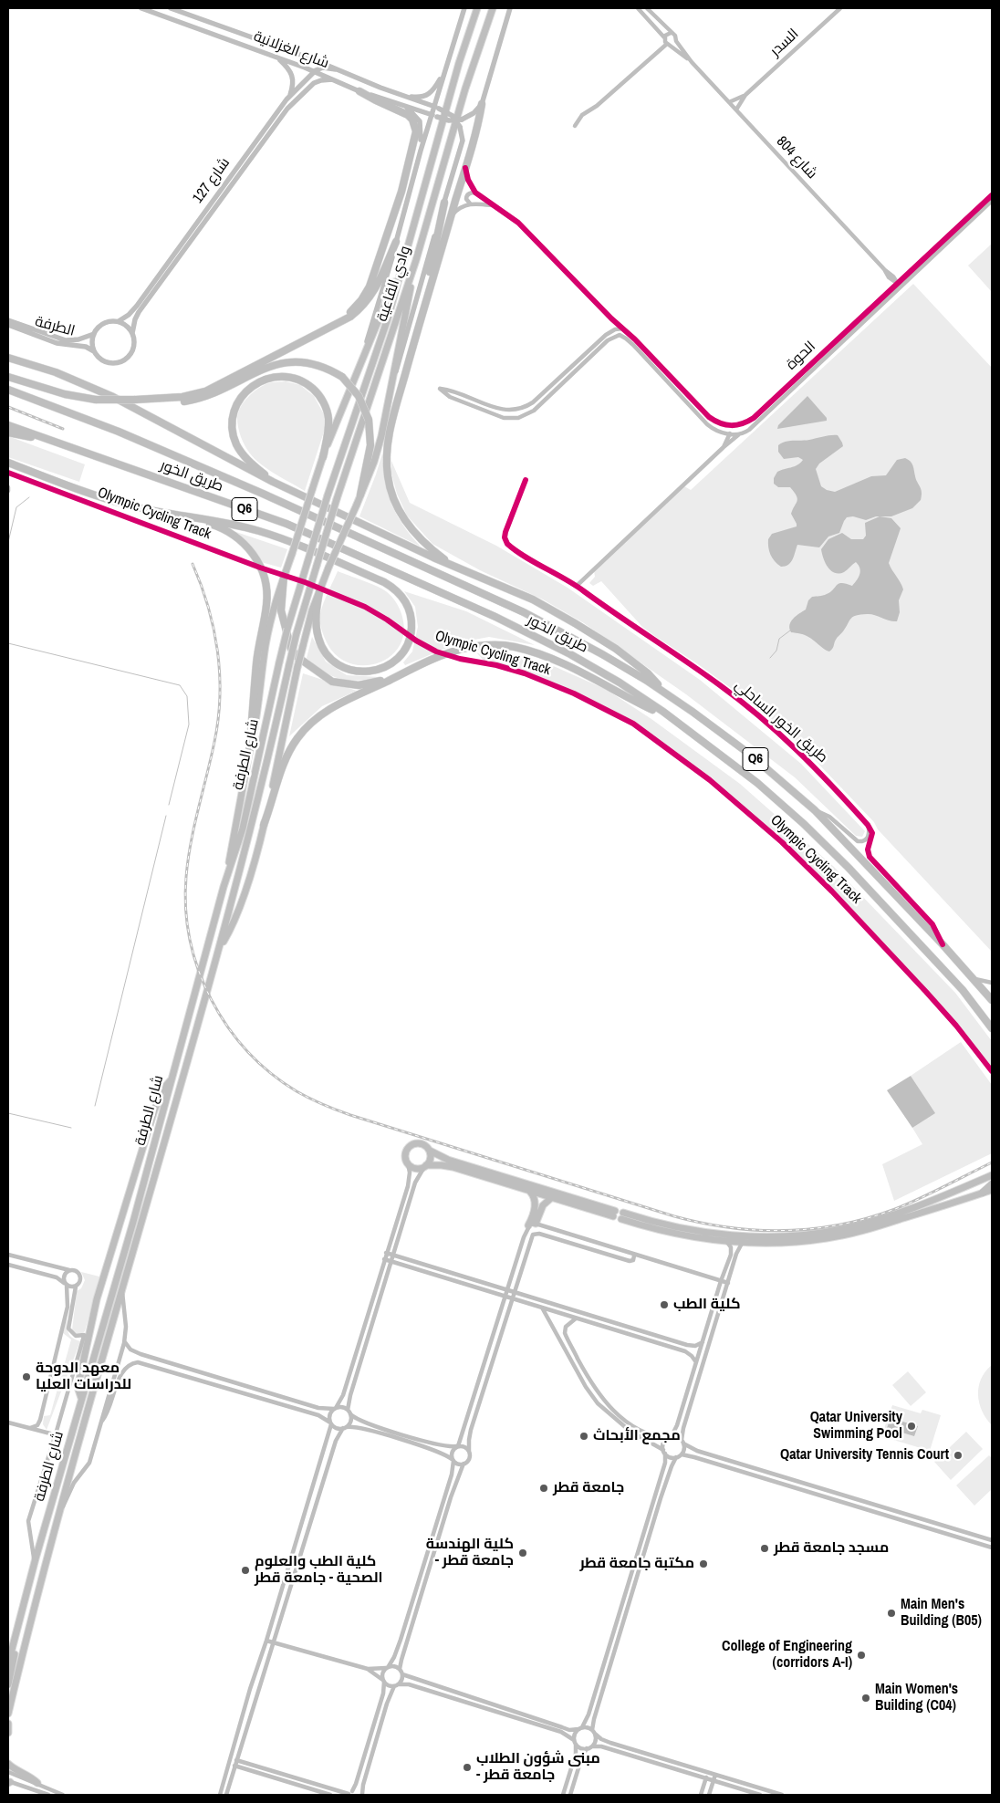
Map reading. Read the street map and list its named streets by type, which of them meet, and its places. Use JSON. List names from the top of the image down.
{
  "streets": {
    "highway": ["طريق الخور", "Q6"],
    "main road": ["وادي القاعية", "شارع الطرفة"],
    "street": [
      "السدر",
      "شارع الغزلانية",
      "شارع 804",
      "شارع 127",
      "الطرفة",
      "الحوة",
      "طريق الخور الساحلي"
    ],
    "cycle path": ["Olympic Cycling Track"]
  },
  "crossings": [
    ["شارع الغزلانية", "شارع 127"],
    ["شارع الغزلانية", "وادي القاعية"],
    ["شارع 804", "الحوة"],
    ["شارع 127", "الطرفة"],
    ["وادي القاعية", "شارع الطرفة"],
    ["الحوة", "طريق الخور الساحلي"]
  ],
  "places": [
    "كلية الطب",
    "معهد الدوحة للدراسات العليا",
    "Qatar University Swimming Pool",
    "مجمع الأبحاث",
    "Qatar University Tennis Court",
    "جامعة قطر",
    "مسجد جامعة قطر",
    "كلية الهندسة - جامعة قطر",
    "مكتبة جامعة قطر",
    "كلية الطب والعلوم الصحية - جامعة قطر",
    "Main Men's Building (B05)",
    "College of Engineering (corridors A-I)",
    "Main Women's Building (C04)",
    "مبنى شؤون الطلاب - جامعة قطر"
  ]
}
